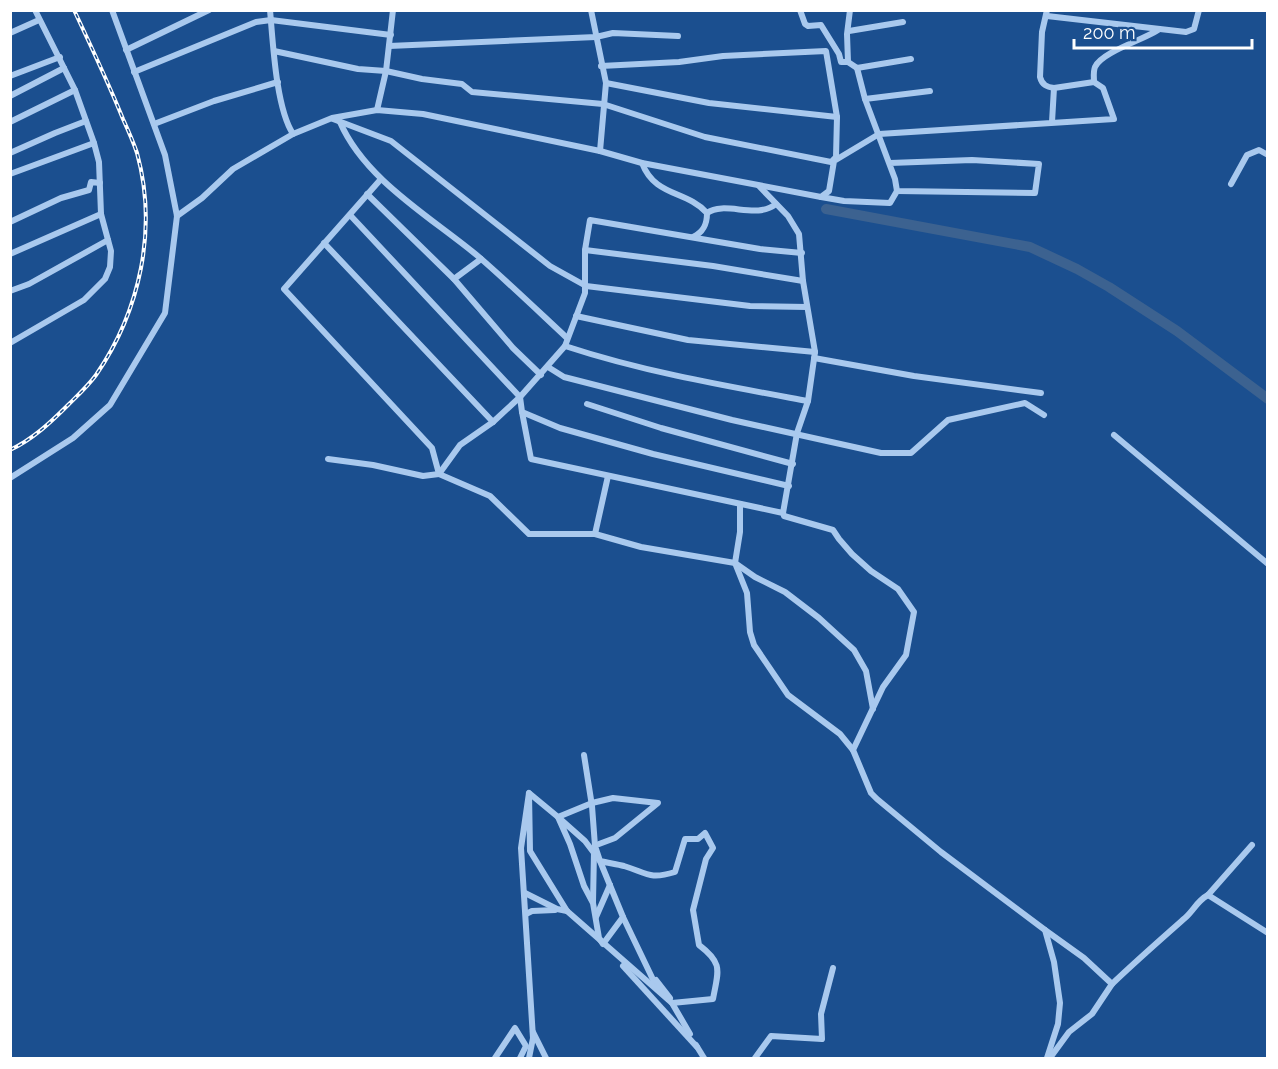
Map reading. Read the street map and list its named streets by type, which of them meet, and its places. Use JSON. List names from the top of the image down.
{
  "scale_bar": "200 m"
}
